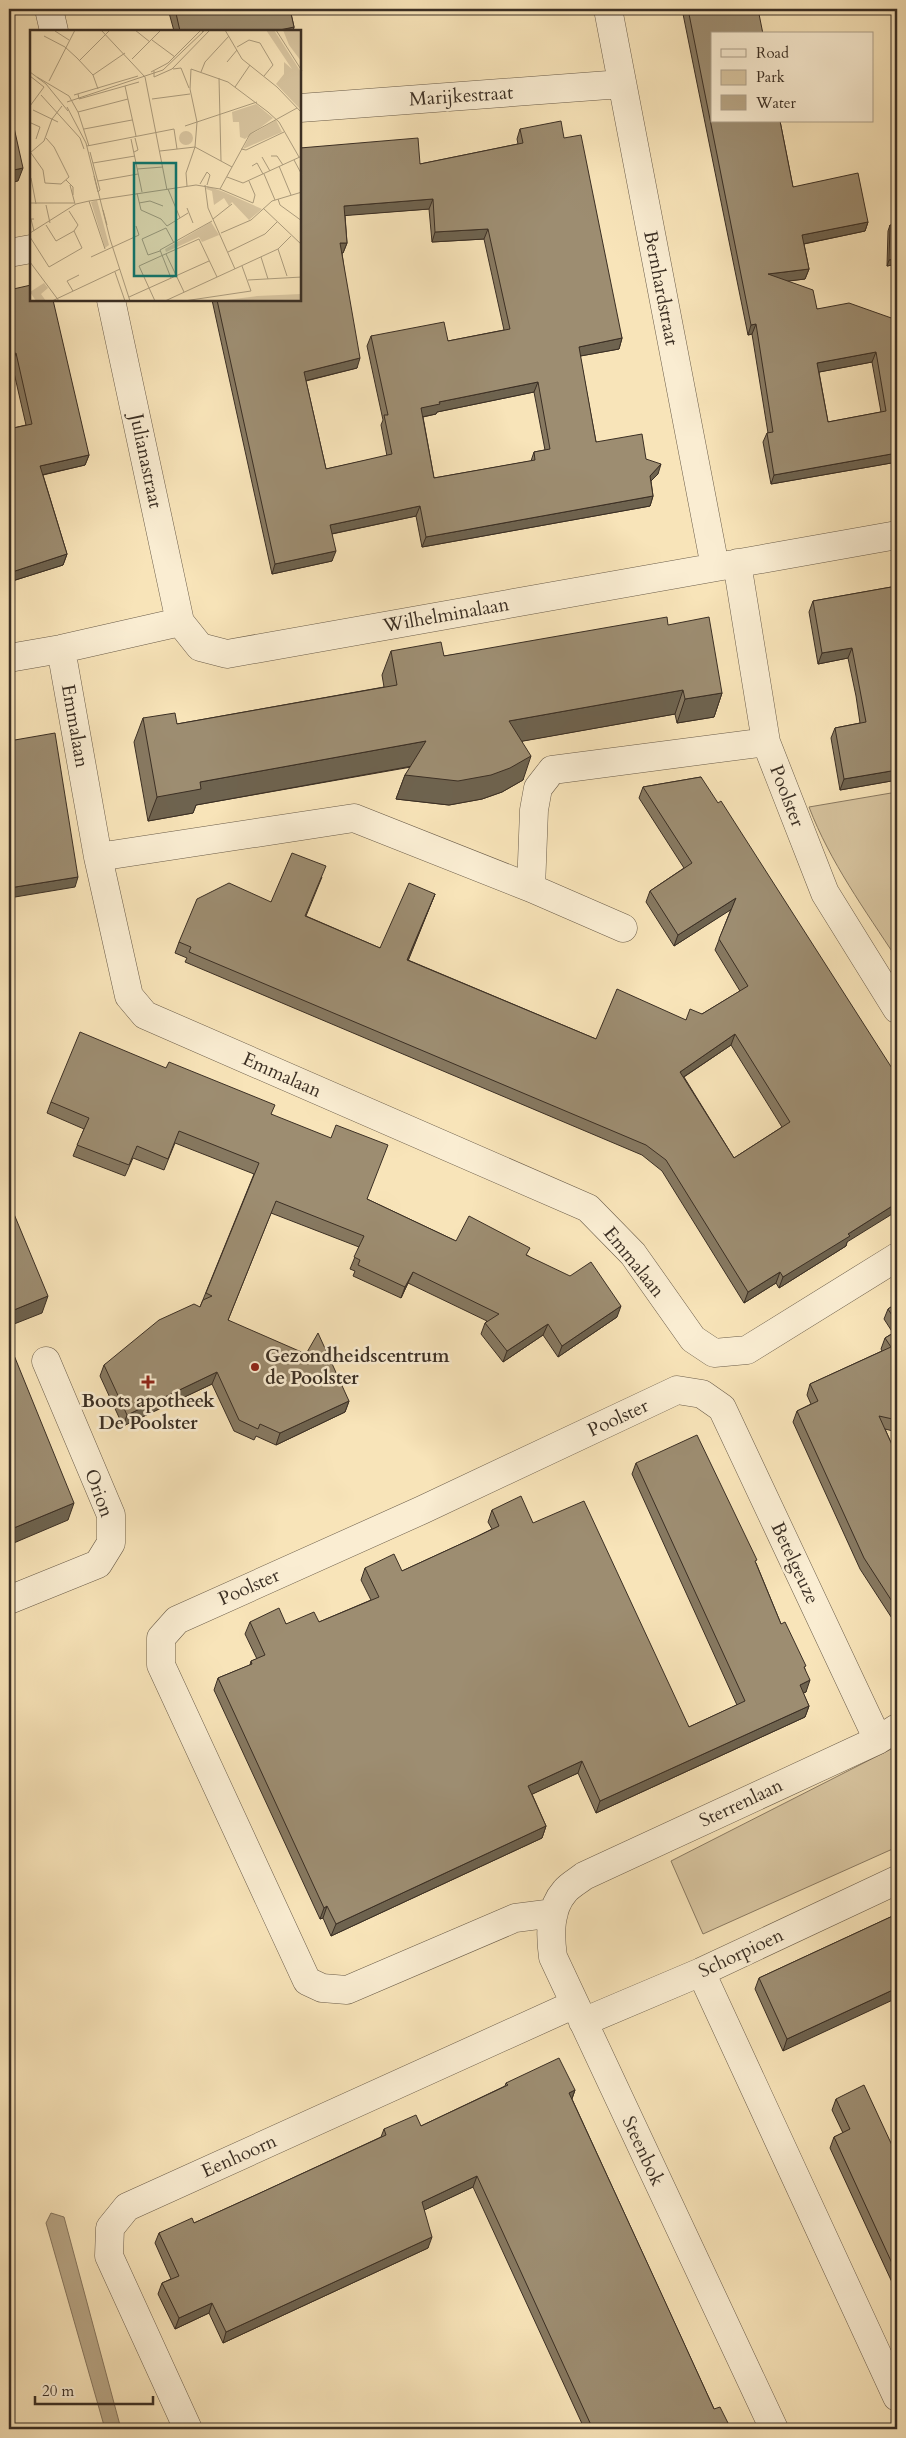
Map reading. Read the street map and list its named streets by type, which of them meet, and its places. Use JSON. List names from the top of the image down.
{
  "streets": {
    "street": [
      "Marijkestraat",
      "Bernhardstraat",
      "Julianastraat",
      "Wilhelminalaan",
      "Emmalaan",
      "Poolster",
      "Orion",
      "Betelgeuze",
      "Sterrenlaan",
      "Schorpioen",
      "Steenbok",
      "Eenhoorn"
    ]
  },
  "crossings": [
    ["Marijkestraat", "Bernhardstraat"],
    ["Bernhardstraat", "Wilhelminalaan"],
    ["Bernhardstraat", "Poolster"],
    ["Julianastraat", "Wilhelminalaan"],
    ["Wilhelminalaan", "Poolster"],
    ["Poolster", "Betelgeuze"],
    ["Poolster", "Steenbok"],
    ["Betelgeuze", "Sterrenlaan"],
    ["Sterrenlaan", "Steenbok"],
    ["Schorpioen", "Steenbok"],
    ["Schorpioen", "Eenhoorn"],
    ["Steenbok", "Eenhoorn"]
  ],
  "places": {
    "other": ["Gezondheidscentrum de Poolster"],
    "health": ["Boots apotheek De Poolster"]
  },
  "legend": ["Road", "Park", "Water"],
  "scale_bar": "20 m"
}
